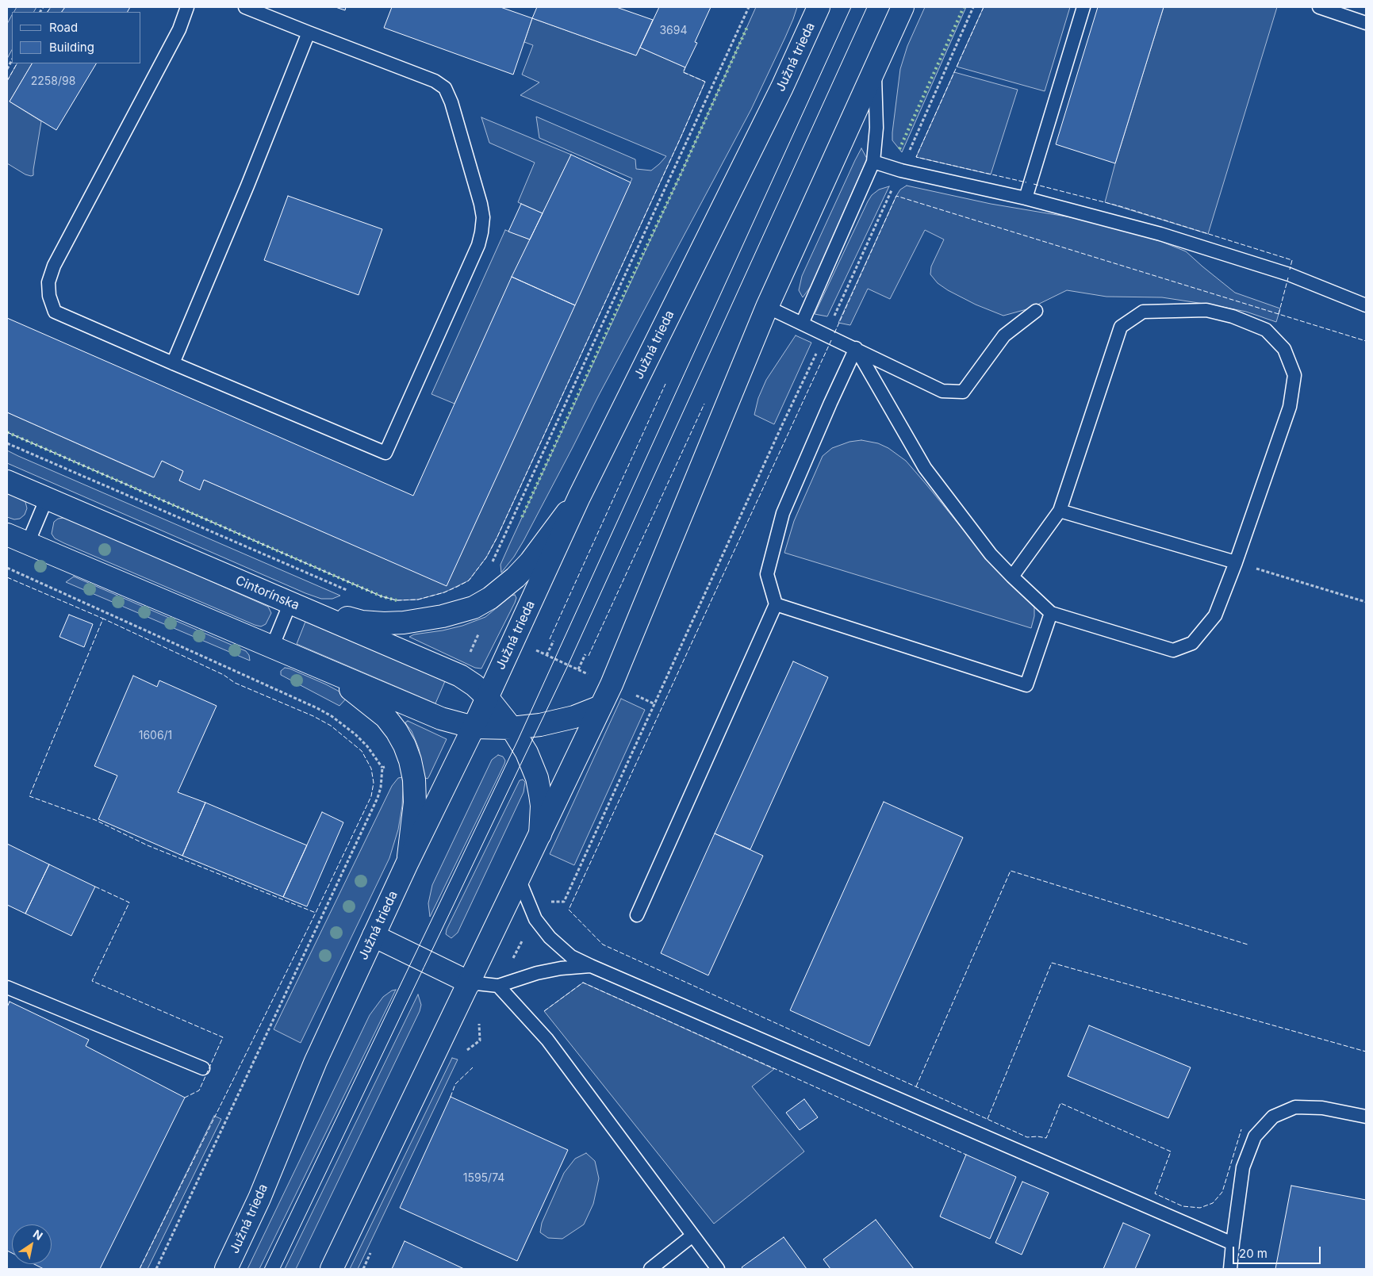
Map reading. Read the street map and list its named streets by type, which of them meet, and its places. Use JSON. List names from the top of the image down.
{
  "streets": {
    "street": ["Južná trieda", "Cintorínska"]
  },
  "crossings": [
    ["Južná trieda", "Cintorínska"]
  ],
  "house_numbers": [
    "3694",
    "2258/98",
    "1606/1",
    "1595/74"
  ],
  "legend": ["Road", "Building"],
  "scale_bar": "20 m",
  "north": "top right"
}
